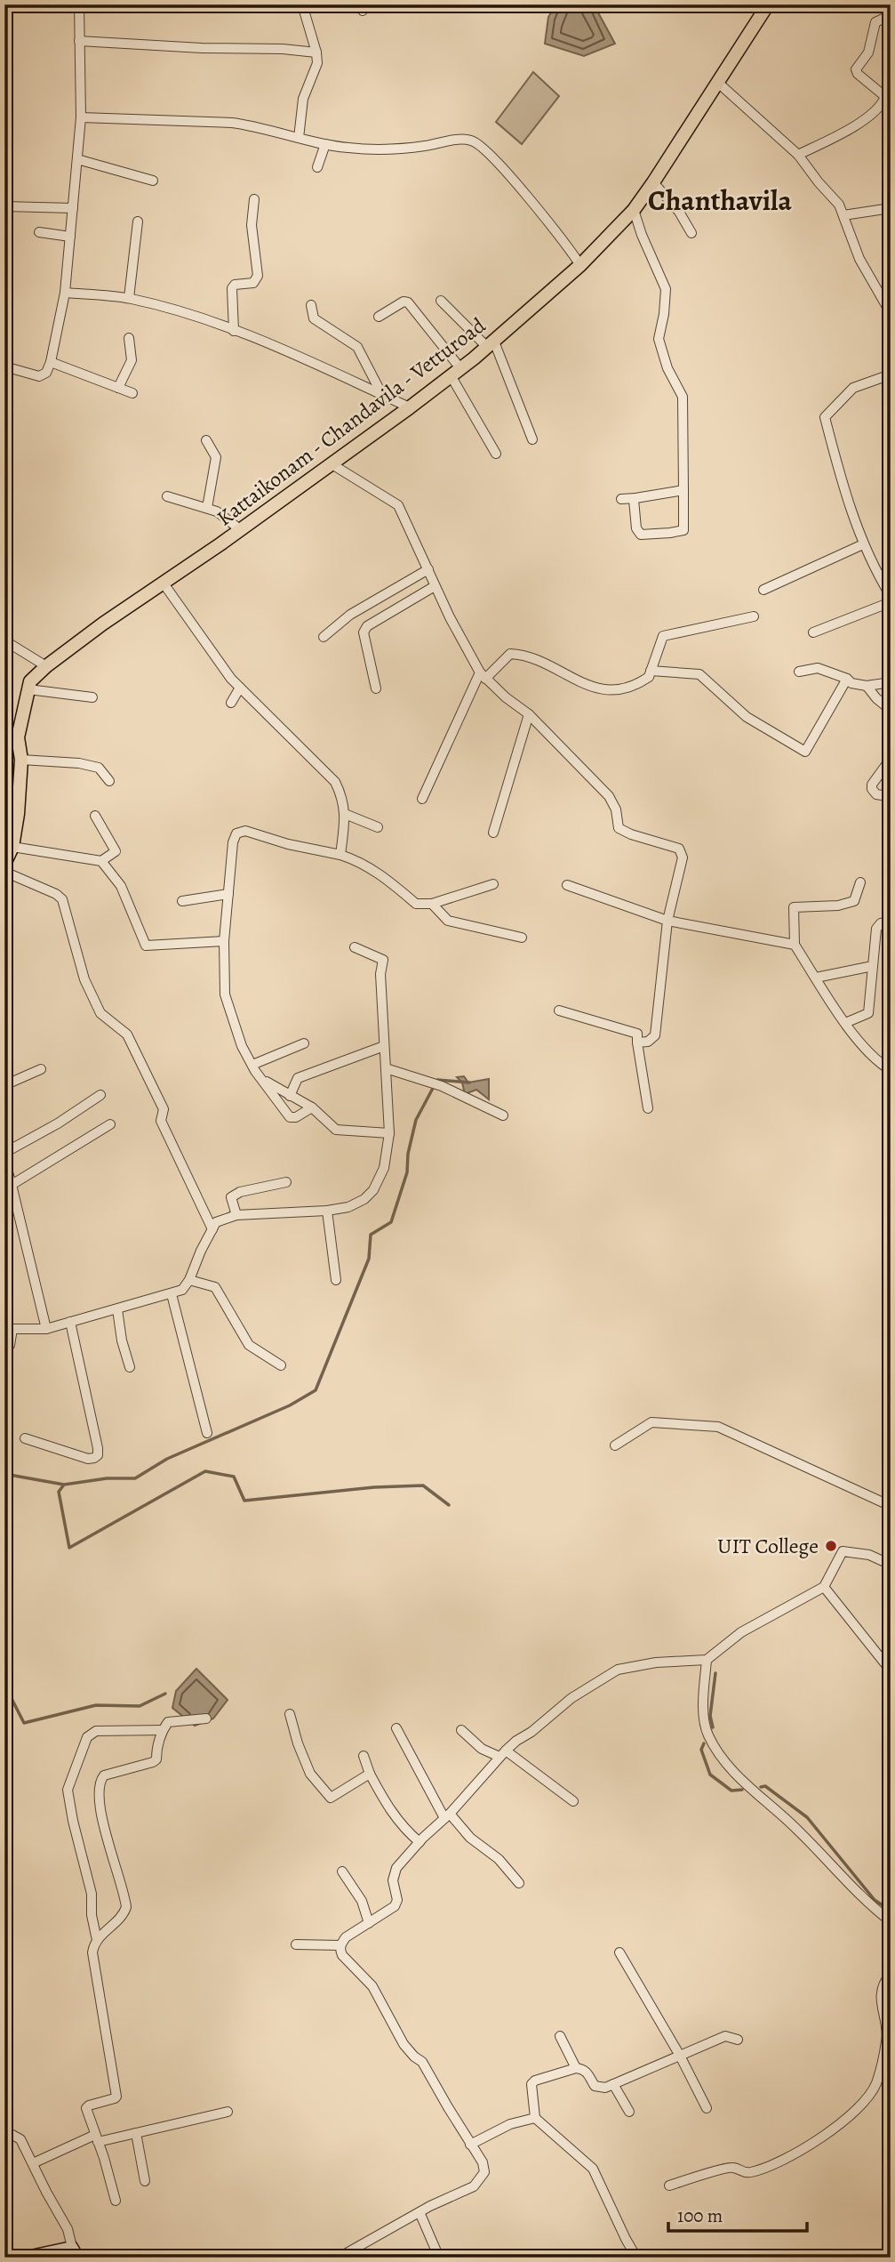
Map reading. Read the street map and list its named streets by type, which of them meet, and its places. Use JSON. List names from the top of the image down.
{
  "streets": {
    "main road": ["Kattaikonam - Chandavila - Vetturoad"]
  },
  "districts": ["Chanthavila"],
  "places": ["UIT College"],
  "scale_bar": "100 m"
}
